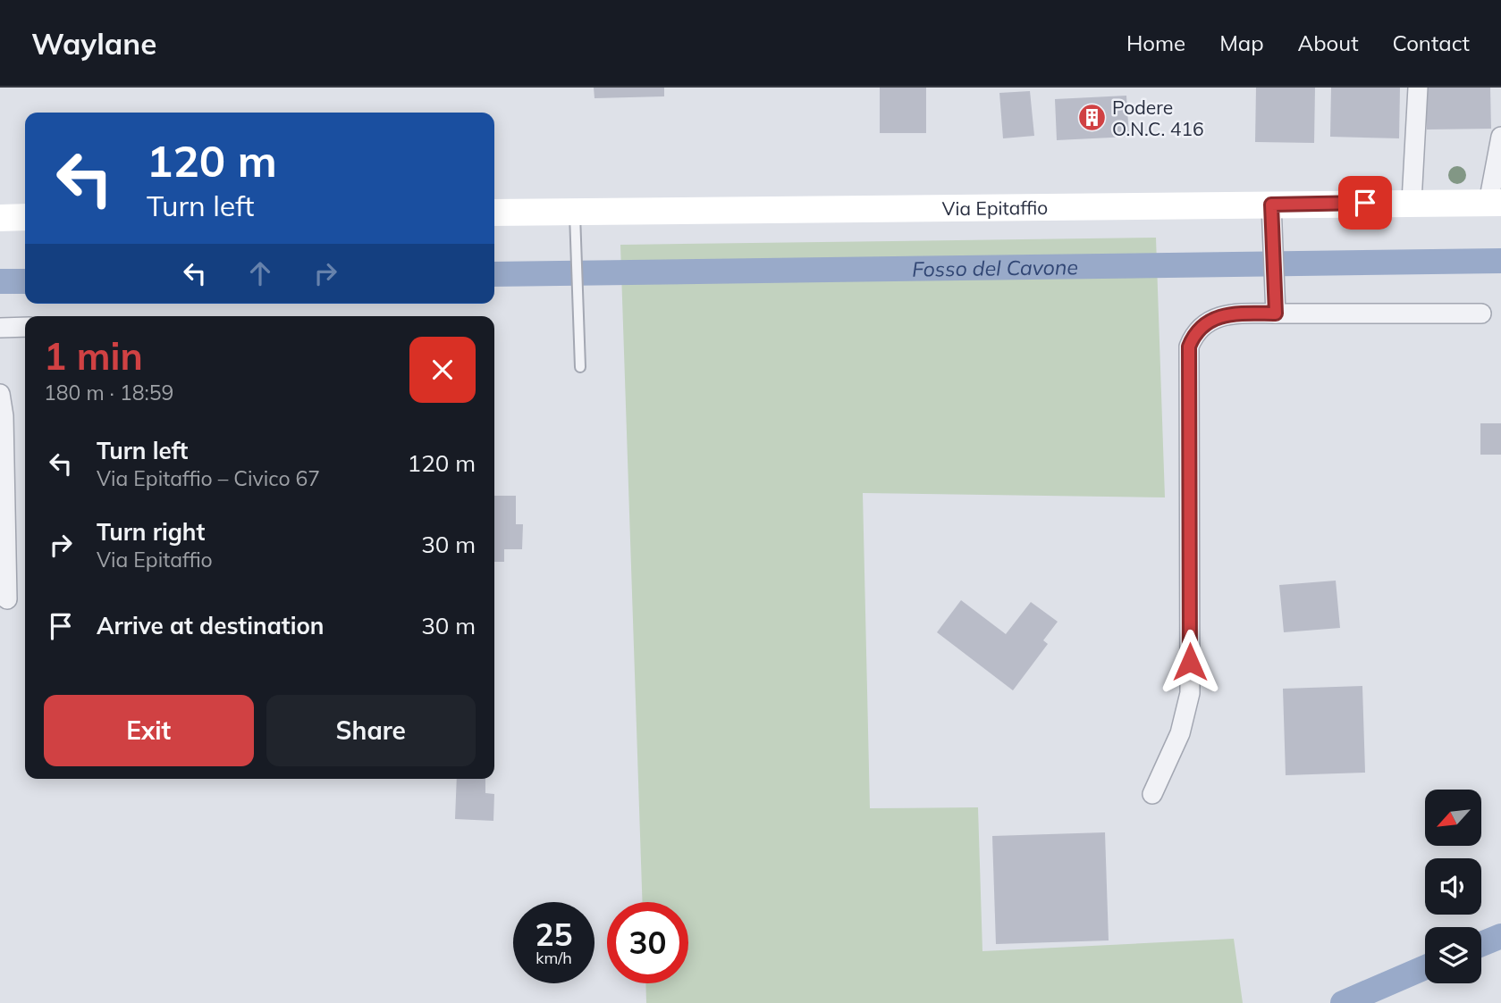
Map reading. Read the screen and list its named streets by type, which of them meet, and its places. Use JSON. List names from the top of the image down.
{
  "streets": {
    "main road": ["Via Epitaffio"]
  },
  "water": ["Fosso del Cavone"],
  "places": {
    "building": ["Podere O.N.C. 416"]
  },
  "north": "bottom left",
  "page": {
    "header": "Waylane",
    "nav": [
      "Home",
      "Map",
      "About",
      "Contact"
    ],
    "turn": ["120 m", "Turn left"],
    "heading": ["1 min", "180 m · 18:59"],
    "list": [
      {
        "name": "Turn left",
        "note": "Via Epitaffio – Civico 67",
        "value": "120 m"
      },
      {
        "name": "Turn right",
        "note": "Via Epitaffio",
        "value": "30 m"
      },
      {
        "name": "Arrive at destination",
        "value": "30 m"
      }
    ],
    "buttons": ["Exit", "Share"],
    "speed": "25 km/h",
    "limit": "30"
  }
}
